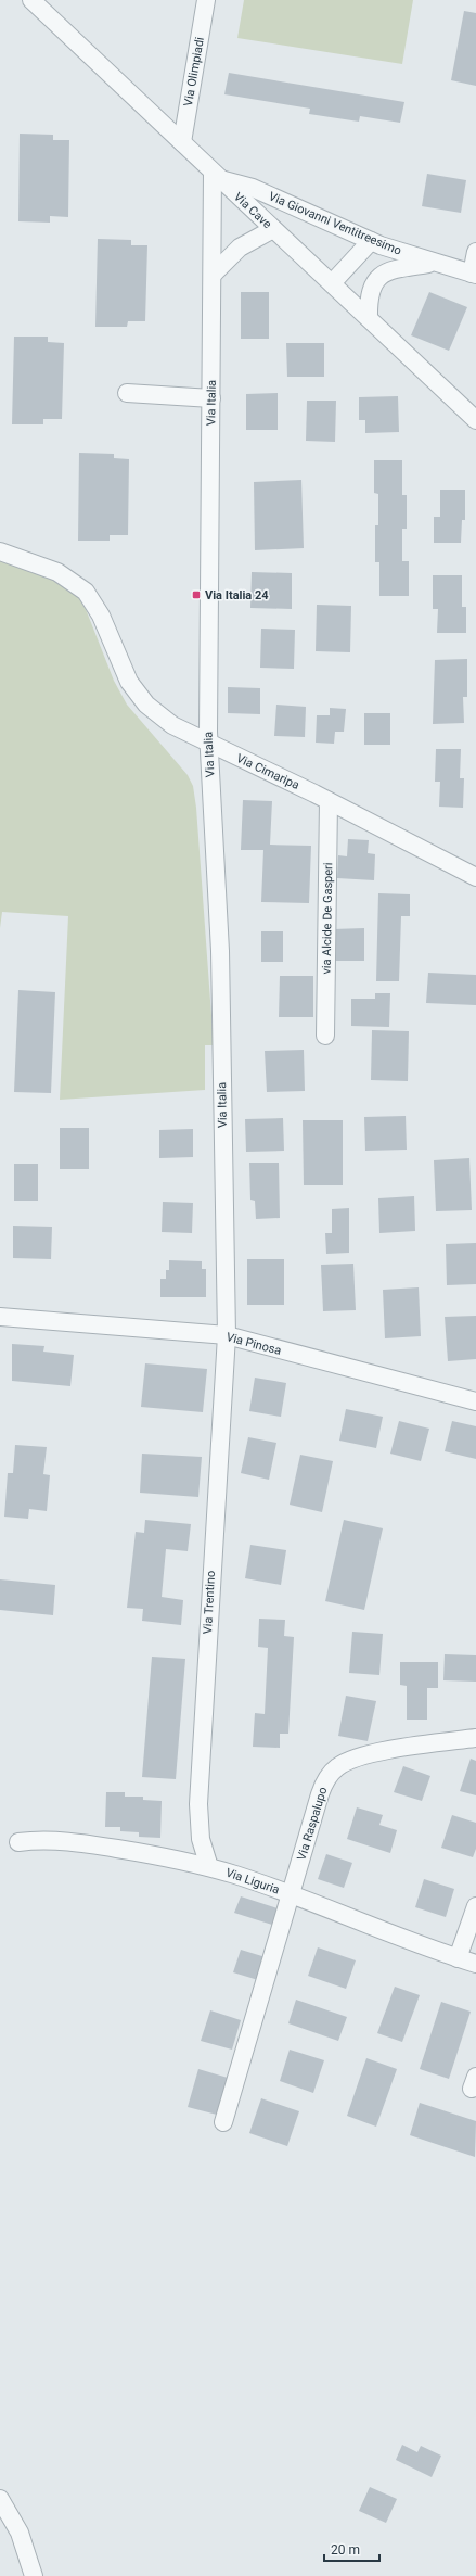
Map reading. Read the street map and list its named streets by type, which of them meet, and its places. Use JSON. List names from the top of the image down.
{
  "streets": {
    "street": [
      "Via Olimpiadi",
      "Via Cave",
      "Via Giovanni Ventitreesimo",
      "Via Italia",
      "Via Cimaripa",
      "via Alcide De Gasperi",
      "Via Pinosa",
      "Via Trentino",
      "Via Raspalupo",
      "Via Liguria"
    ]
  },
  "crossings": [
    ["Via Olimpiadi", "Via Cave"],
    ["Via Cave", "Via Giovanni Ventitreesimo"],
    ["Via Cave", "Via Italia"],
    ["Via Giovanni Ventitreesimo", "Via Italia"],
    ["Via Italia", "Via Cimaripa"],
    ["Via Italia", "Via Pinosa"],
    ["Via Italia", "Via Trentino"],
    ["Via Cimaripa", "via Alcide De Gasperi"],
    ["Via Pinosa", "Via Trentino"],
    ["Via Trentino", "Via Liguria"],
    ["Via Raspalupo", "Via Liguria"]
  ],
  "places": {
    "transit": ["Via Italia 24"]
  },
  "scale_bar": "20 m"
}
